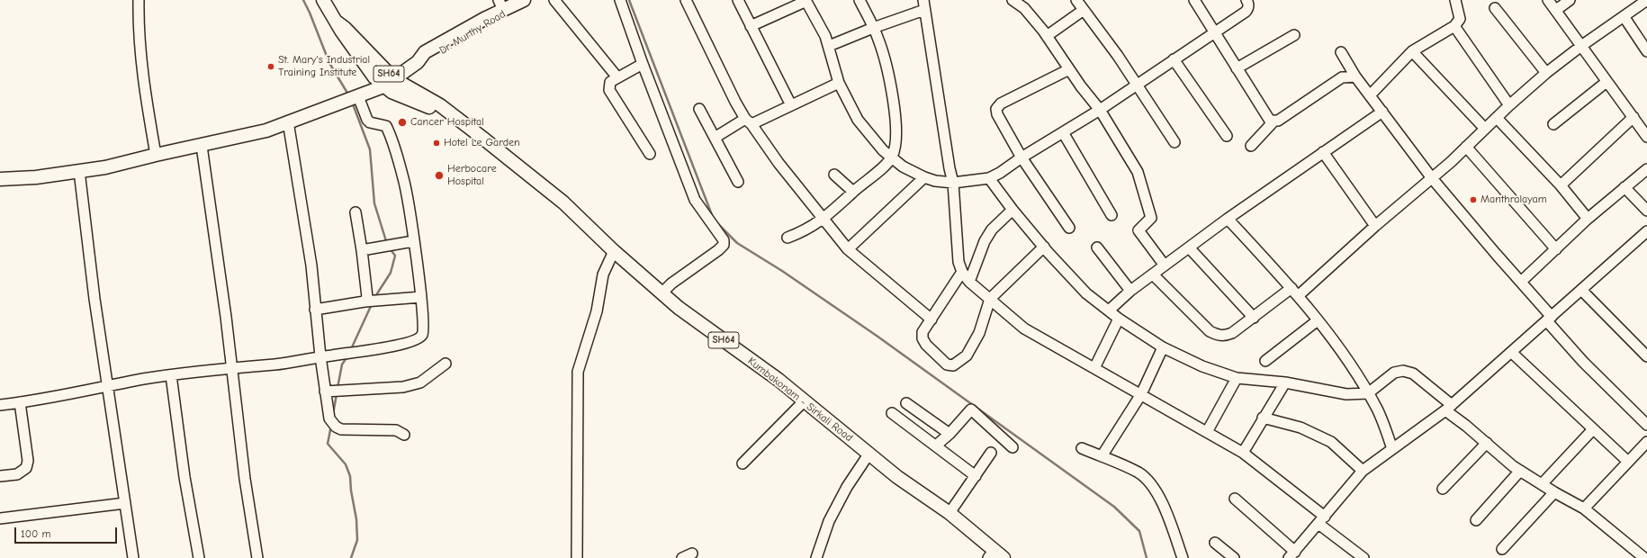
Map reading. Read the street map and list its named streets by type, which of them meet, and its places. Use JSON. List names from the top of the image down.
{
  "streets": {
    "main road": ["Dr. Murthy Road", "SH64", "Kumbakonam - Sirkali Road"]
  },
  "crossings": [
    ["Dr. Murthy Road", "Kumbakonam - Sirkali Road"]
  ],
  "places": [
    "St. Mary's Industrial Training Institute",
    "Cancer Hospital",
    "Hotel Le Garden",
    "Herbocare Hospital",
    "Manthralayam"
  ],
  "scale_bar": "100 m"
}
